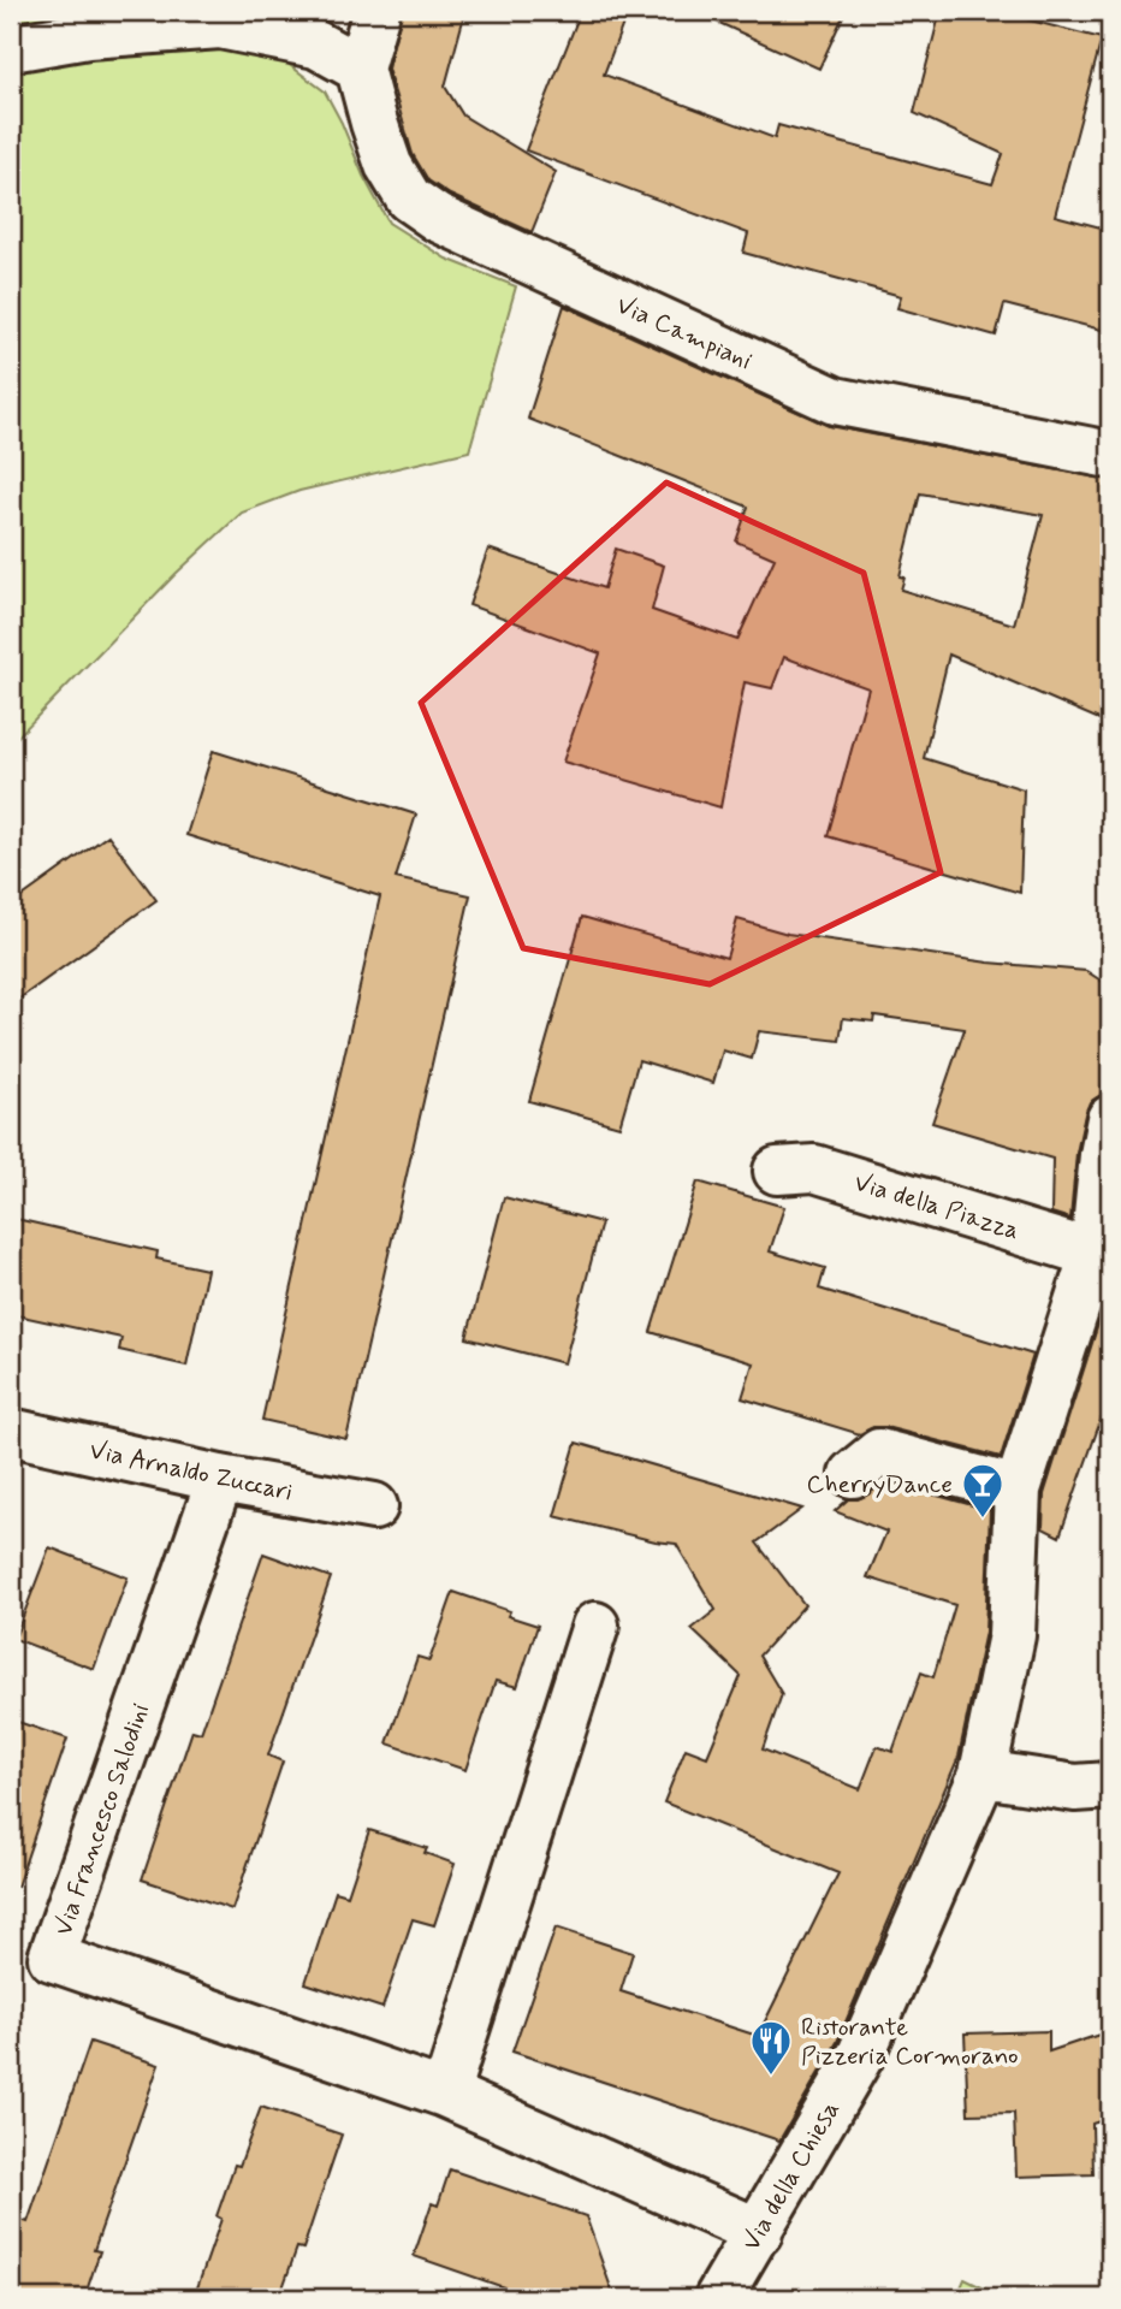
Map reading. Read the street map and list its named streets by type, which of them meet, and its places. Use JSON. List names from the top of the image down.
{
  "streets": {
    "street": [
      "Via Campiani",
      "Via della Piazza",
      "Via Arnaldo Zuccari",
      "Via Francesco Salodini",
      "Via della Chiesa"
    ]
  },
  "crossings": [
    ["Via Arnaldo Zuccari", "Via Francesco Salodini"],
    ["Via Francesco Salodini", "Via della Chiesa"]
  ],
  "places": {
    "bar": ["CherryDance"],
    "restaurant": ["Ristorante Pizzeria Cormorano"]
  }
}
